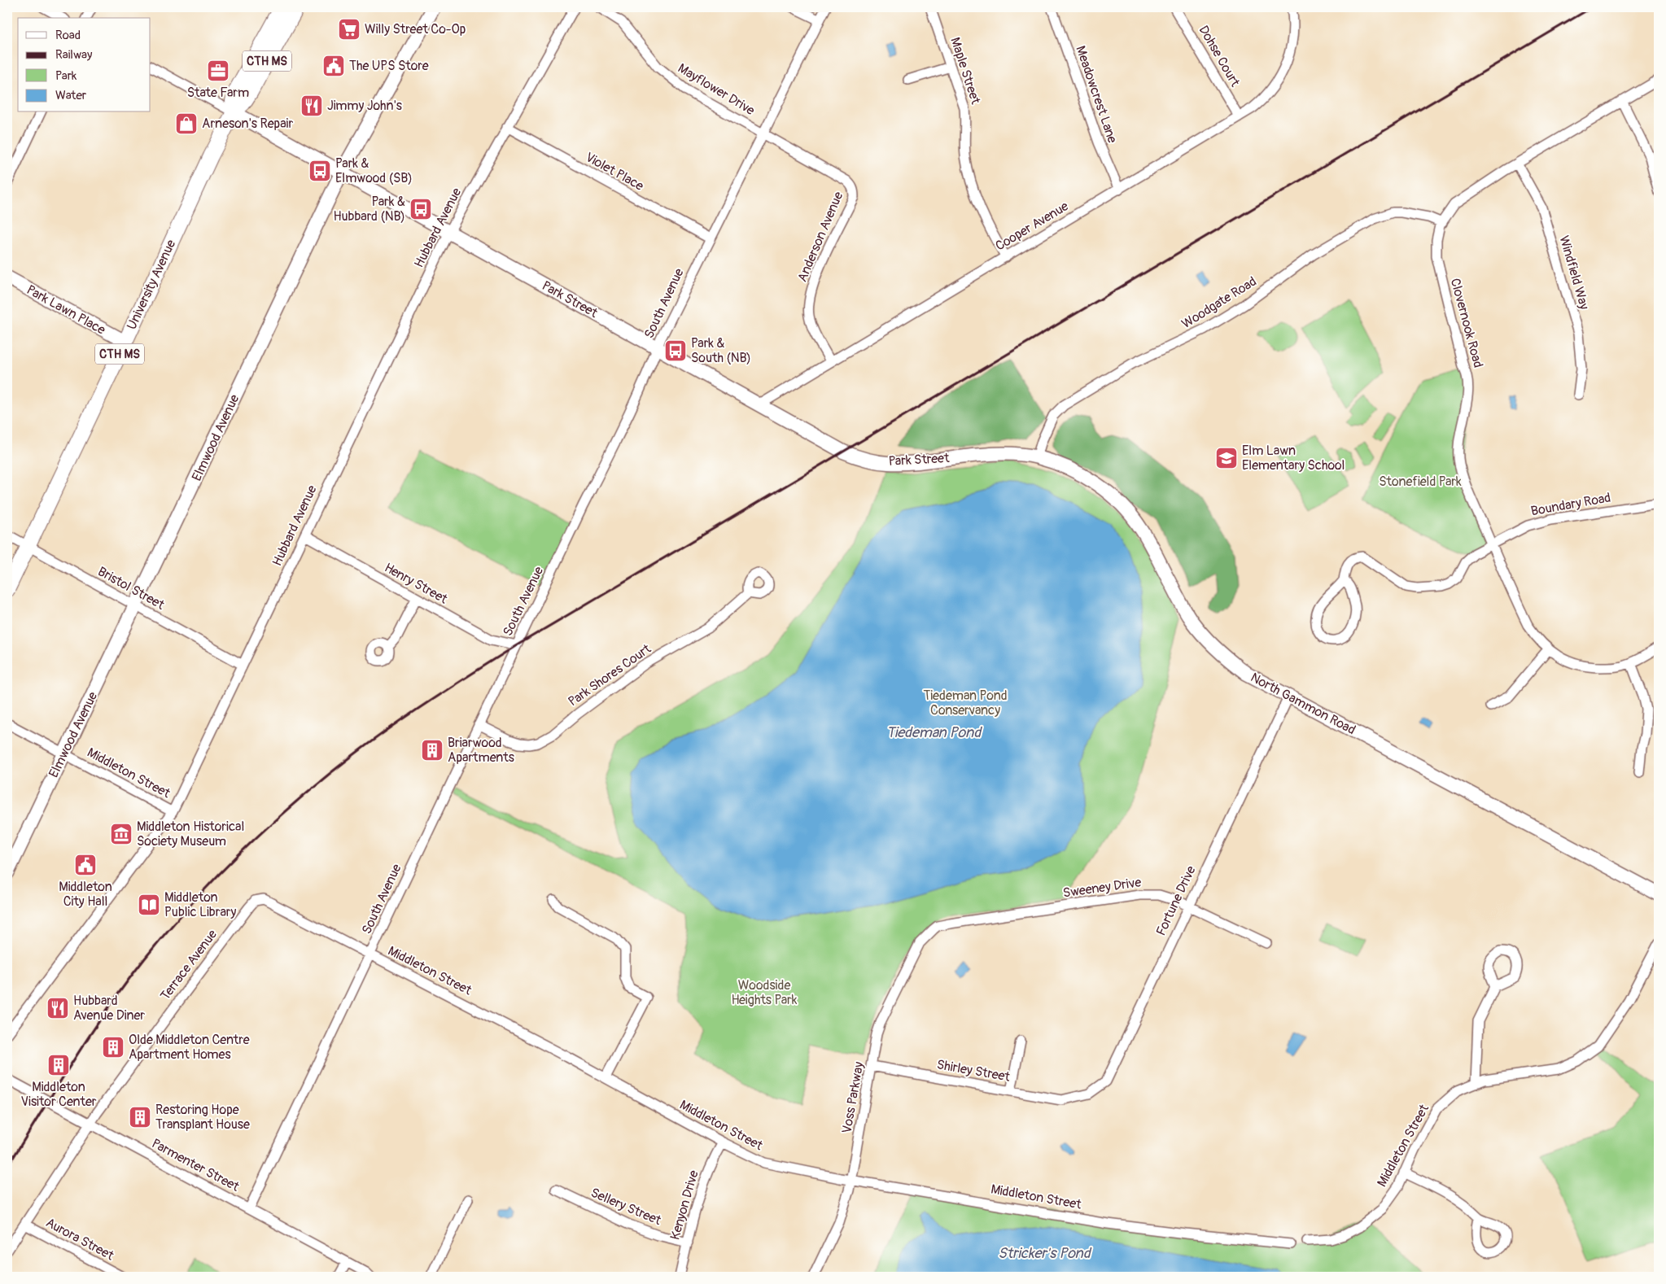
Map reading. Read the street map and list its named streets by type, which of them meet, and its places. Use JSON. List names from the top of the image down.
{
  "streets": {
    "main road": [
      "CTH MS",
      "University Avenue",
      "Park Street",
      "Park Lawn Place",
      "Elmwood Avenue",
      "North Gammon Road"
    ],
    "street": [
      "Dohse Court",
      "Maple Street",
      "Mayflower Drive",
      "Meadowcrest Lane",
      "Violet Place",
      "Cooper Avenue",
      "Hubbard Avenue",
      "Anderson Avenue",
      "Windfield Way",
      "Woodgate Road",
      "South Avenue",
      "Clovernook Road",
      "Boundary Road",
      "Henry Street",
      "Bristol Street",
      "Park Shores Court",
      "Middleton Street",
      "Sweeney Drive",
      "Fortune Drive",
      "Terrace Avenue",
      "Shirley Street",
      "Voss Parkway",
      "Parmenter Street",
      "Kenyon Drive",
      "Sellery Street",
      "Aurora Street"
    ]
  },
  "crossings": [
    ["Dohse Court", "Cooper Avenue"],
    ["Maple Street", "Cooper Avenue"],
    ["Mayflower Drive", "Anderson Avenue"],
    ["Mayflower Drive", "South Avenue"],
    ["Meadowcrest Lane", "Cooper Avenue"],
    ["Violet Place", "Hubbard Avenue"],
    ["Violet Place", "South Avenue"],
    ["Cooper Avenue", "Anderson Avenue"],
    ["Cooper Avenue", "Park Street"],
    ["Hubbard Avenue", "Park Street"],
    ["Hubbard Avenue", "Henry Street"],
    ["Hubbard Avenue", "Bristol Street"],
    ["Hubbard Avenue", "Middleton Street"],
    ["Windfield Way", "Clovernook Road"],
    ["University Avenue", "Park Street"],
    ["University Avenue", "Park Lawn Place"],
    ["University Avenue", "Bristol Street"],
    ["Park Street", "South Avenue"],
    ["Park Street", "Elmwood Avenue"],
    ["Park Street", "North Gammon Road"],
    ["Woodgate Road", "Clovernook Road"],
    ["Woodgate Road", "North Gammon Road"],
    ["South Avenue", "Henry Street"],
    ["South Avenue", "Park Shores Court"],
    ["South Avenue", "Middleton Street"],
    ["South Avenue", "Parmenter Street"],
    ["Clovernook Road", "Boundary Road"],
    ["Elmwood Avenue", "Bristol Street"],
    ["Elmwood Avenue", "Middleton Street"],
    ["North Gammon Road", "Fortune Drive"],
    ["Middleton Street", "Terrace Avenue"],
    ["Middleton Street", "Voss Parkway"],
    ["Middleton Street", "Kenyon Drive"],
    ["Sweeney Drive", "Fortune Drive"],
    ["Sweeney Drive", "Voss Parkway"],
    ["Fortune Drive", "Shirley Street"],
    ["Terrace Avenue", "Parmenter Street"],
    ["Terrace Avenue", "Aurora Street"],
    ["Shirley Street", "Voss Parkway"],
    ["Kenyon Drive", "Sellery Street"]
  ],
  "water": ["Tiedeman Pond", "Stricker's Pond"],
  "parks": ["Stonefield Park", "Tiedeman Pond Conservancy", "Woodside Heights Park"],
  "places": {
    "supermarket": ["Willy Street Co-Op"],
    "public building": ["The UPS Store", "Middleton City Hall"],
    "office": ["State Farm"],
    "restaurant": ["Jimmy John's", "Hubbard Avenue Diner"],
    "shop": ["Arneson's Repair"],
    "bus stop": ["Park & Elmwood (SB)", "Park & Hubbard (NB)", "Park & South (NB)"],
    "school or university": ["Elm Lawn Elementary School"],
    "building": [
      "Briarwood Apartments",
      "Olde Middleton Centre Apartment Homes",
      "Middleton Visitor Center",
      "Restoring Hope Transplant House"
    ],
    "museum": ["Middleton Historical Society Museum"],
    "library": ["Middleton Public Library"]
  },
  "legend": [
    "Road",
    "Railway",
    "Park",
    "Water"
  ]
}
